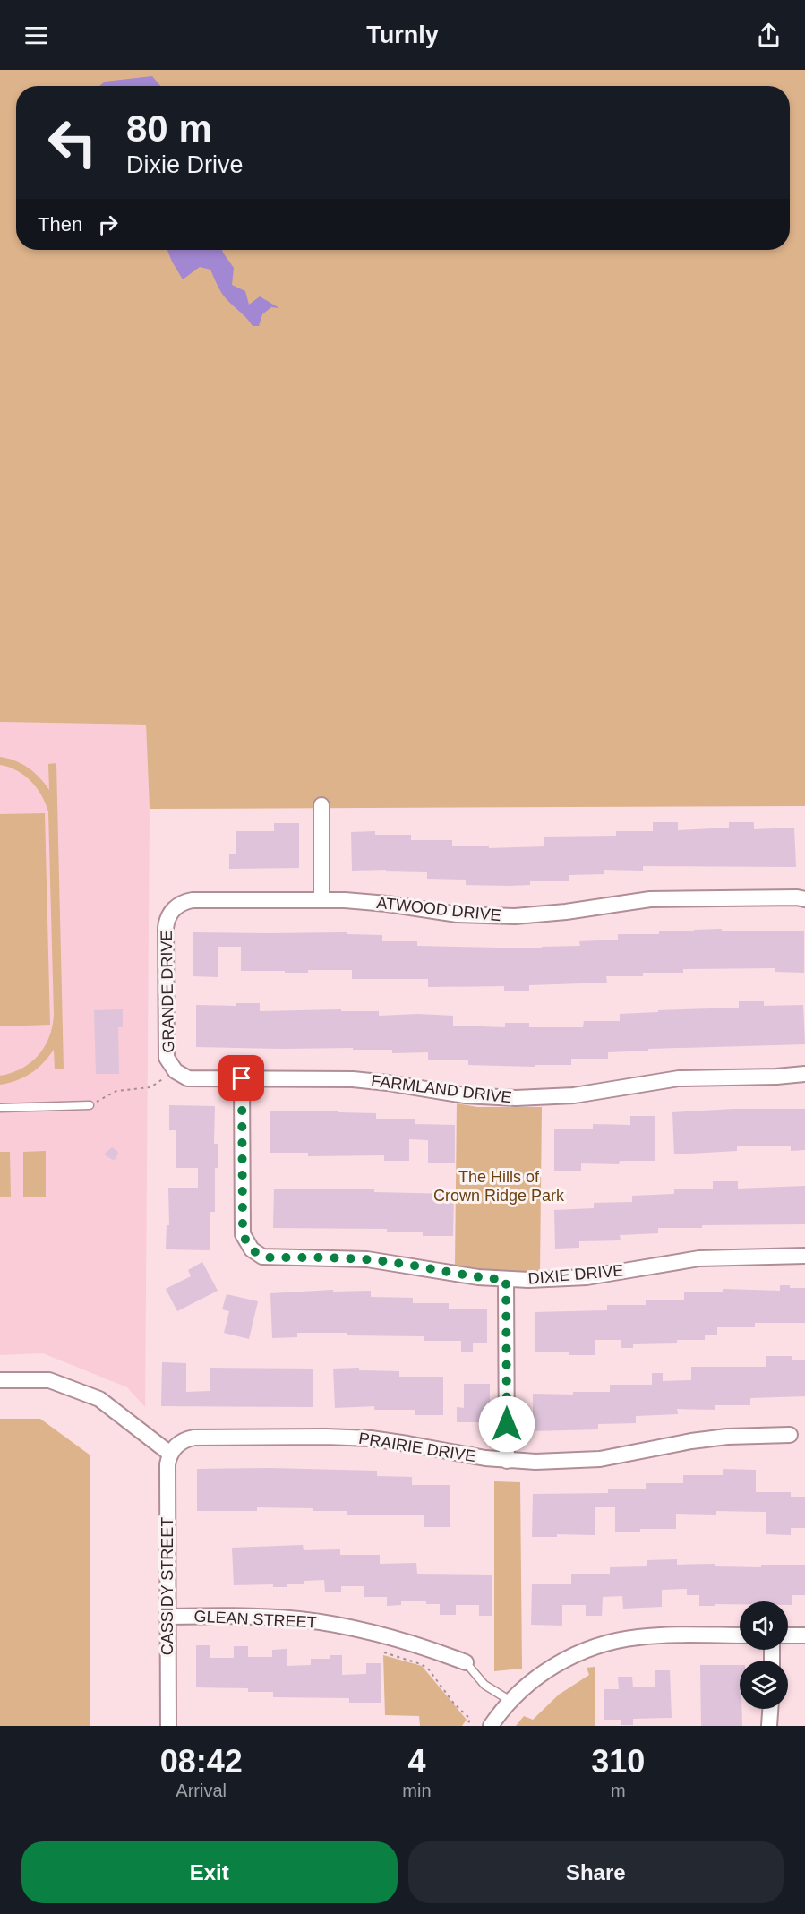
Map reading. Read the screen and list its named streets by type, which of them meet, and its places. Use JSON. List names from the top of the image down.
{
  "streets": {
    "street": [
      "ATWOOD DRIVE",
      "GRANDE DRIVE",
      "FARMLAND DRIVE",
      "DIXIE DRIVE",
      "PRAIRIE DRIVE",
      "CASSIDY STREET",
      "GLEAN STREET"
    ]
  },
  "crossings": [
    ["ATWOOD DRIVE", "GRANDE DRIVE"],
    ["GRANDE DRIVE", "FARMLAND DRIVE"],
    ["FARMLAND DRIVE", "DIXIE DRIVE"],
    ["PRAIRIE DRIVE", "CASSIDY STREET"],
    ["CASSIDY STREET", "GLEAN STREET"]
  ],
  "parks": ["The Hills of Crown Ridge Park"],
  "page": {
    "header": "Turnly",
    "turn": ["80 m", "Dixie Drive"],
    "then": "Then",
    "eta": [
      "08:42",
      "Arrival",
      "4",
      "min",
      "310",
      "m"
    ],
    "buttons": ["Exit", "Share"]
  }
}
